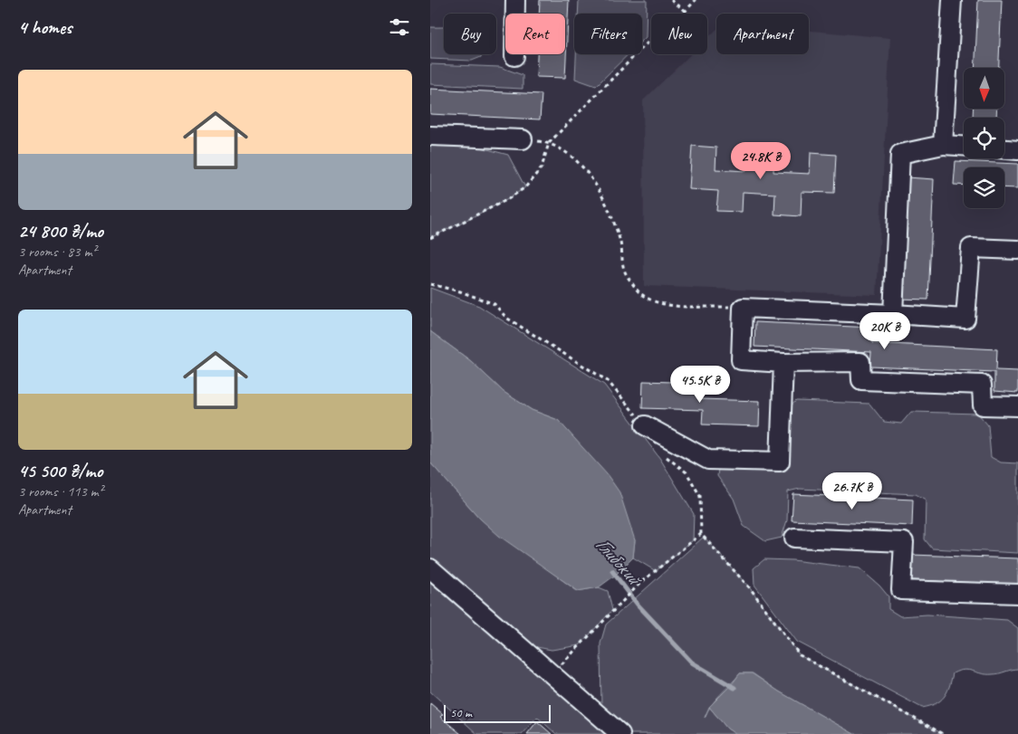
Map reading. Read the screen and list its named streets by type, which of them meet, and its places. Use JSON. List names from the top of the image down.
{
  "water": ["Глибокий"],
  "scale_bar": "50 m",
  "north": "bottom",
  "page": {
    "heading": "4 homes",
    "chip": [
      "Buy",
      "Rent",
      "Filters",
      "New",
      "Apartment"
    ],
    "list": [
      {
        "name": "24 800 ₴/mo",
        "note": "3 rooms · 83 m² · Apartment"
      },
      {
        "name": "45 500 ₴/mo",
        "note": "3 rooms · 113 m² · Apartment"
      }
    ],
    "price": [
      "24.8K ₴",
      "20K ₴",
      "45.5K ₴",
      "26.7K ₴"
    ],
    "scale": "50 m"
  }
}
